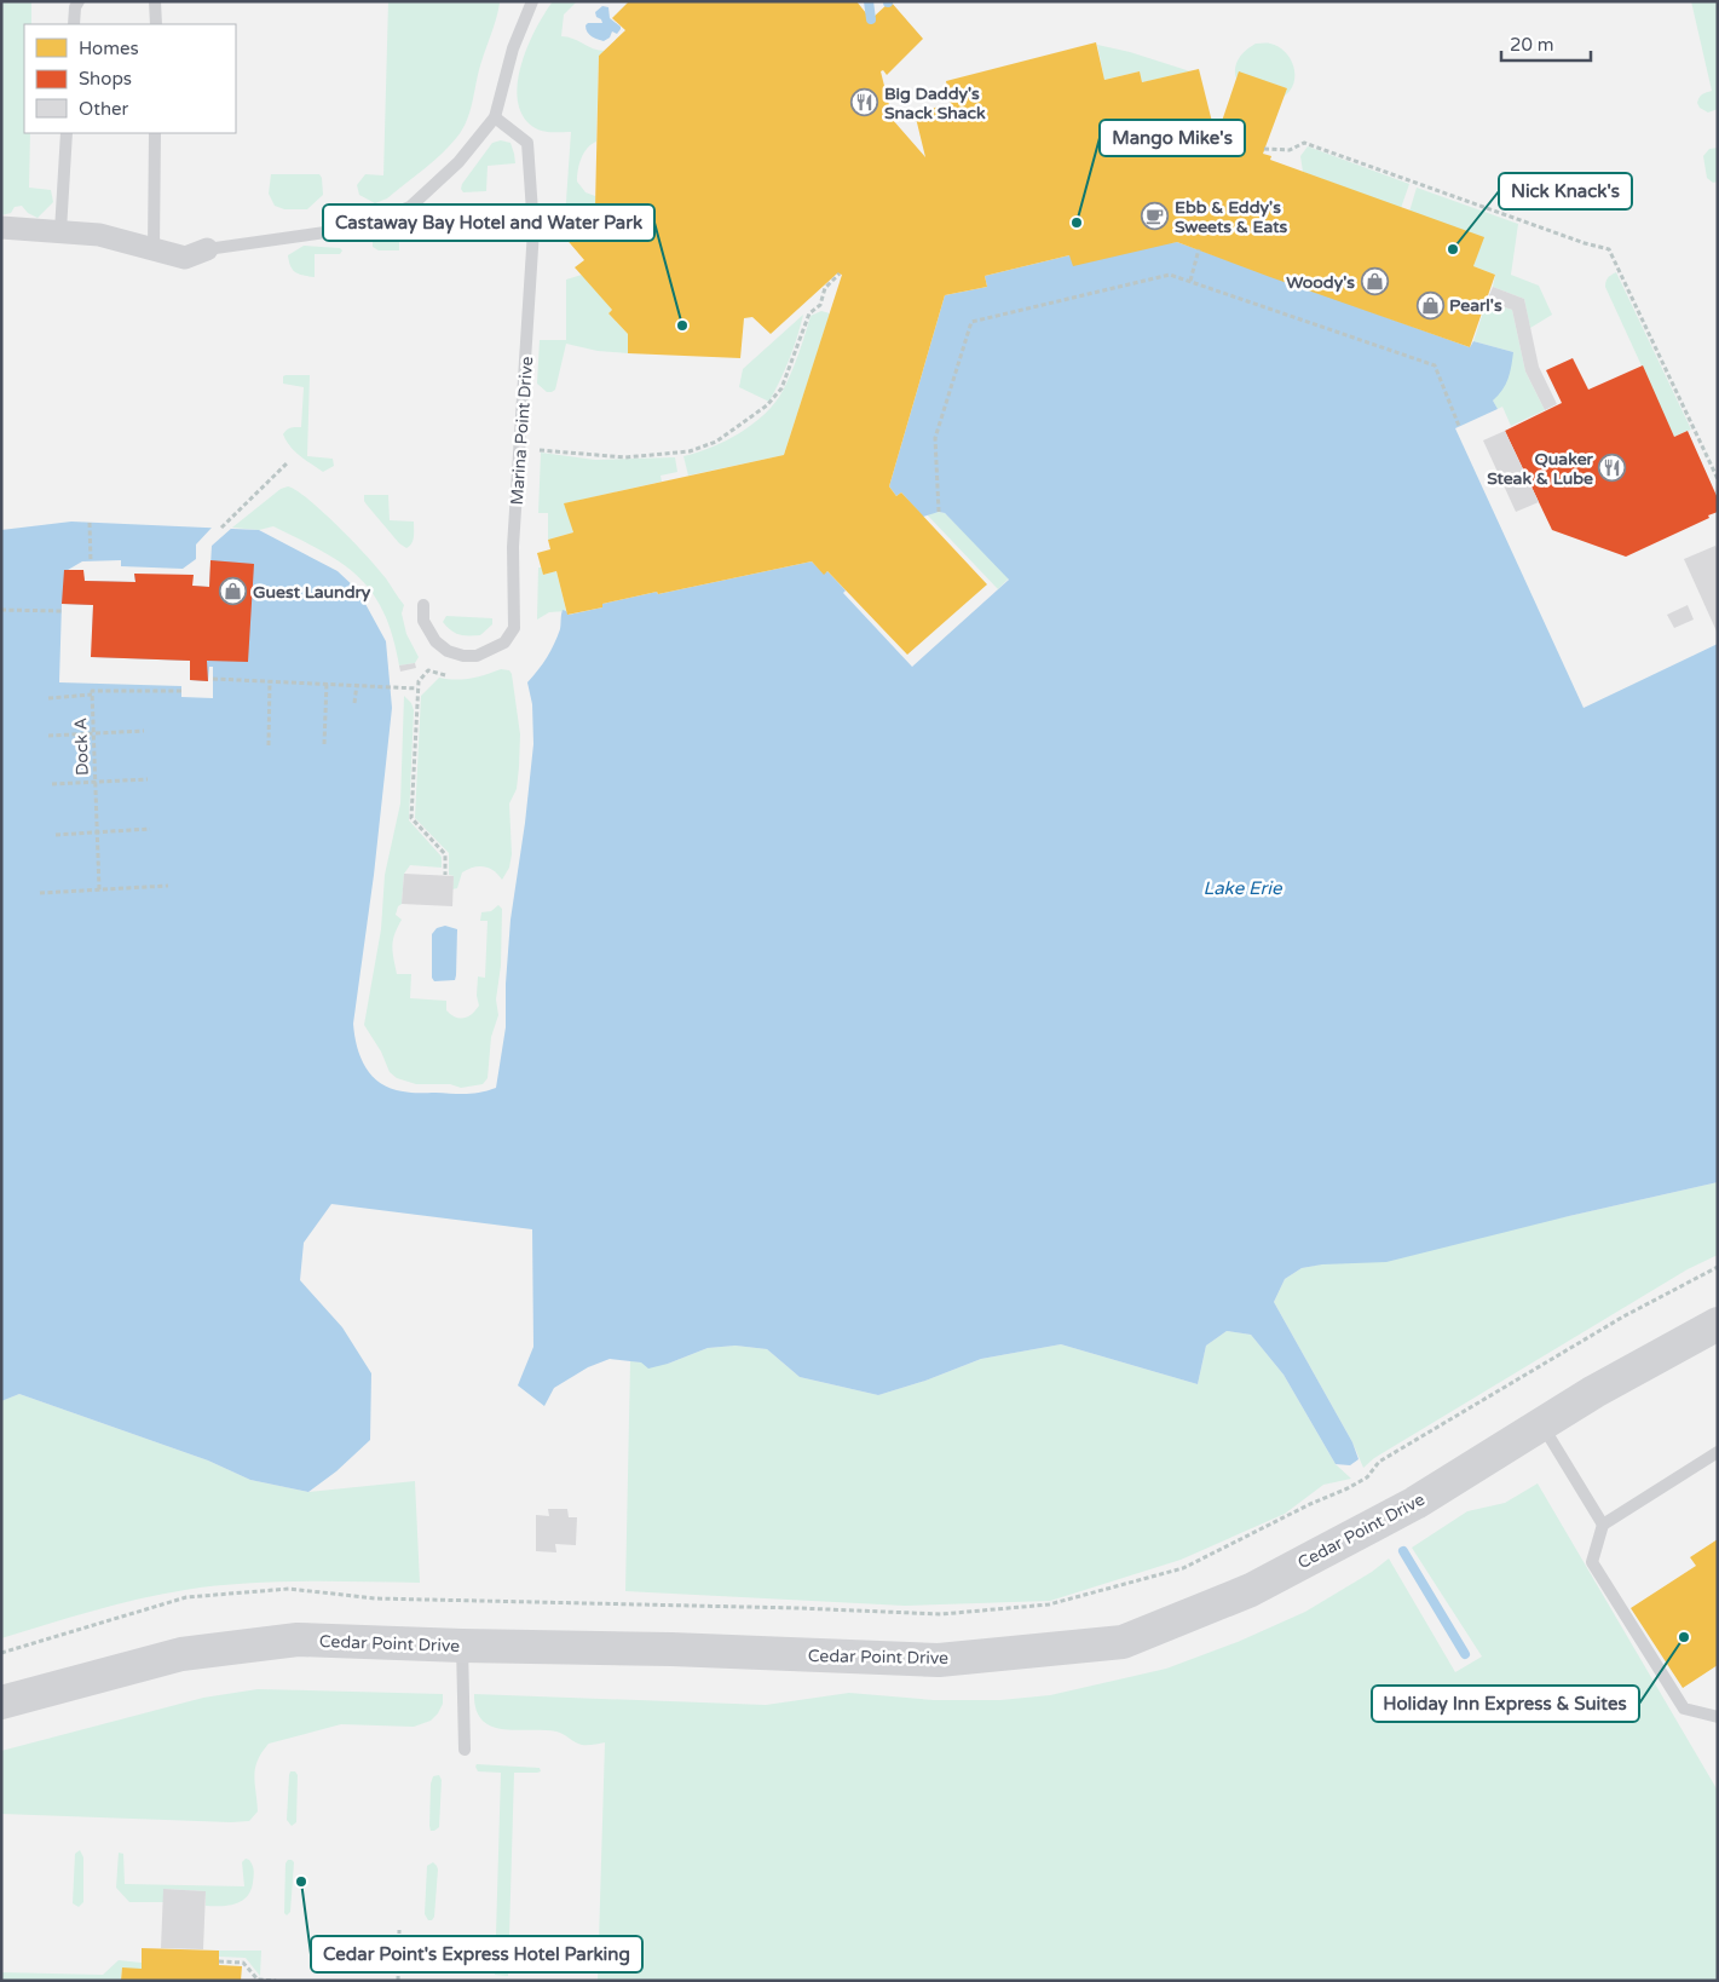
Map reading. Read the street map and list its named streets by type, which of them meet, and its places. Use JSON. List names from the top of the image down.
{
  "streets": {
    "main road": ["Cedar Point Drive"],
    "lane": ["Marina Point Drive"],
    "path": ["Dock A"]
  },
  "water": ["Lake Erie"],
  "places": {
    "restaurant": ["Big Daddy's Snack Shack", "Quaker Steak & Lube"],
    "cafe": ["Ebb & Eddy's Sweets & Eats"],
    "other": [
      "Mango Mike's",
      "Nick Knack's",
      "Castaway Bay Hotel and Water Park",
      "Holiday Inn Express & Suites",
      "Cedar Point's Express Hotel Parking"
    ],
    "shop": ["Woody's", "Pearl's", "Guest Laundry"]
  },
  "legend": ["Homes", "Shops", "Other"],
  "scale_bar": "20 m"
}
